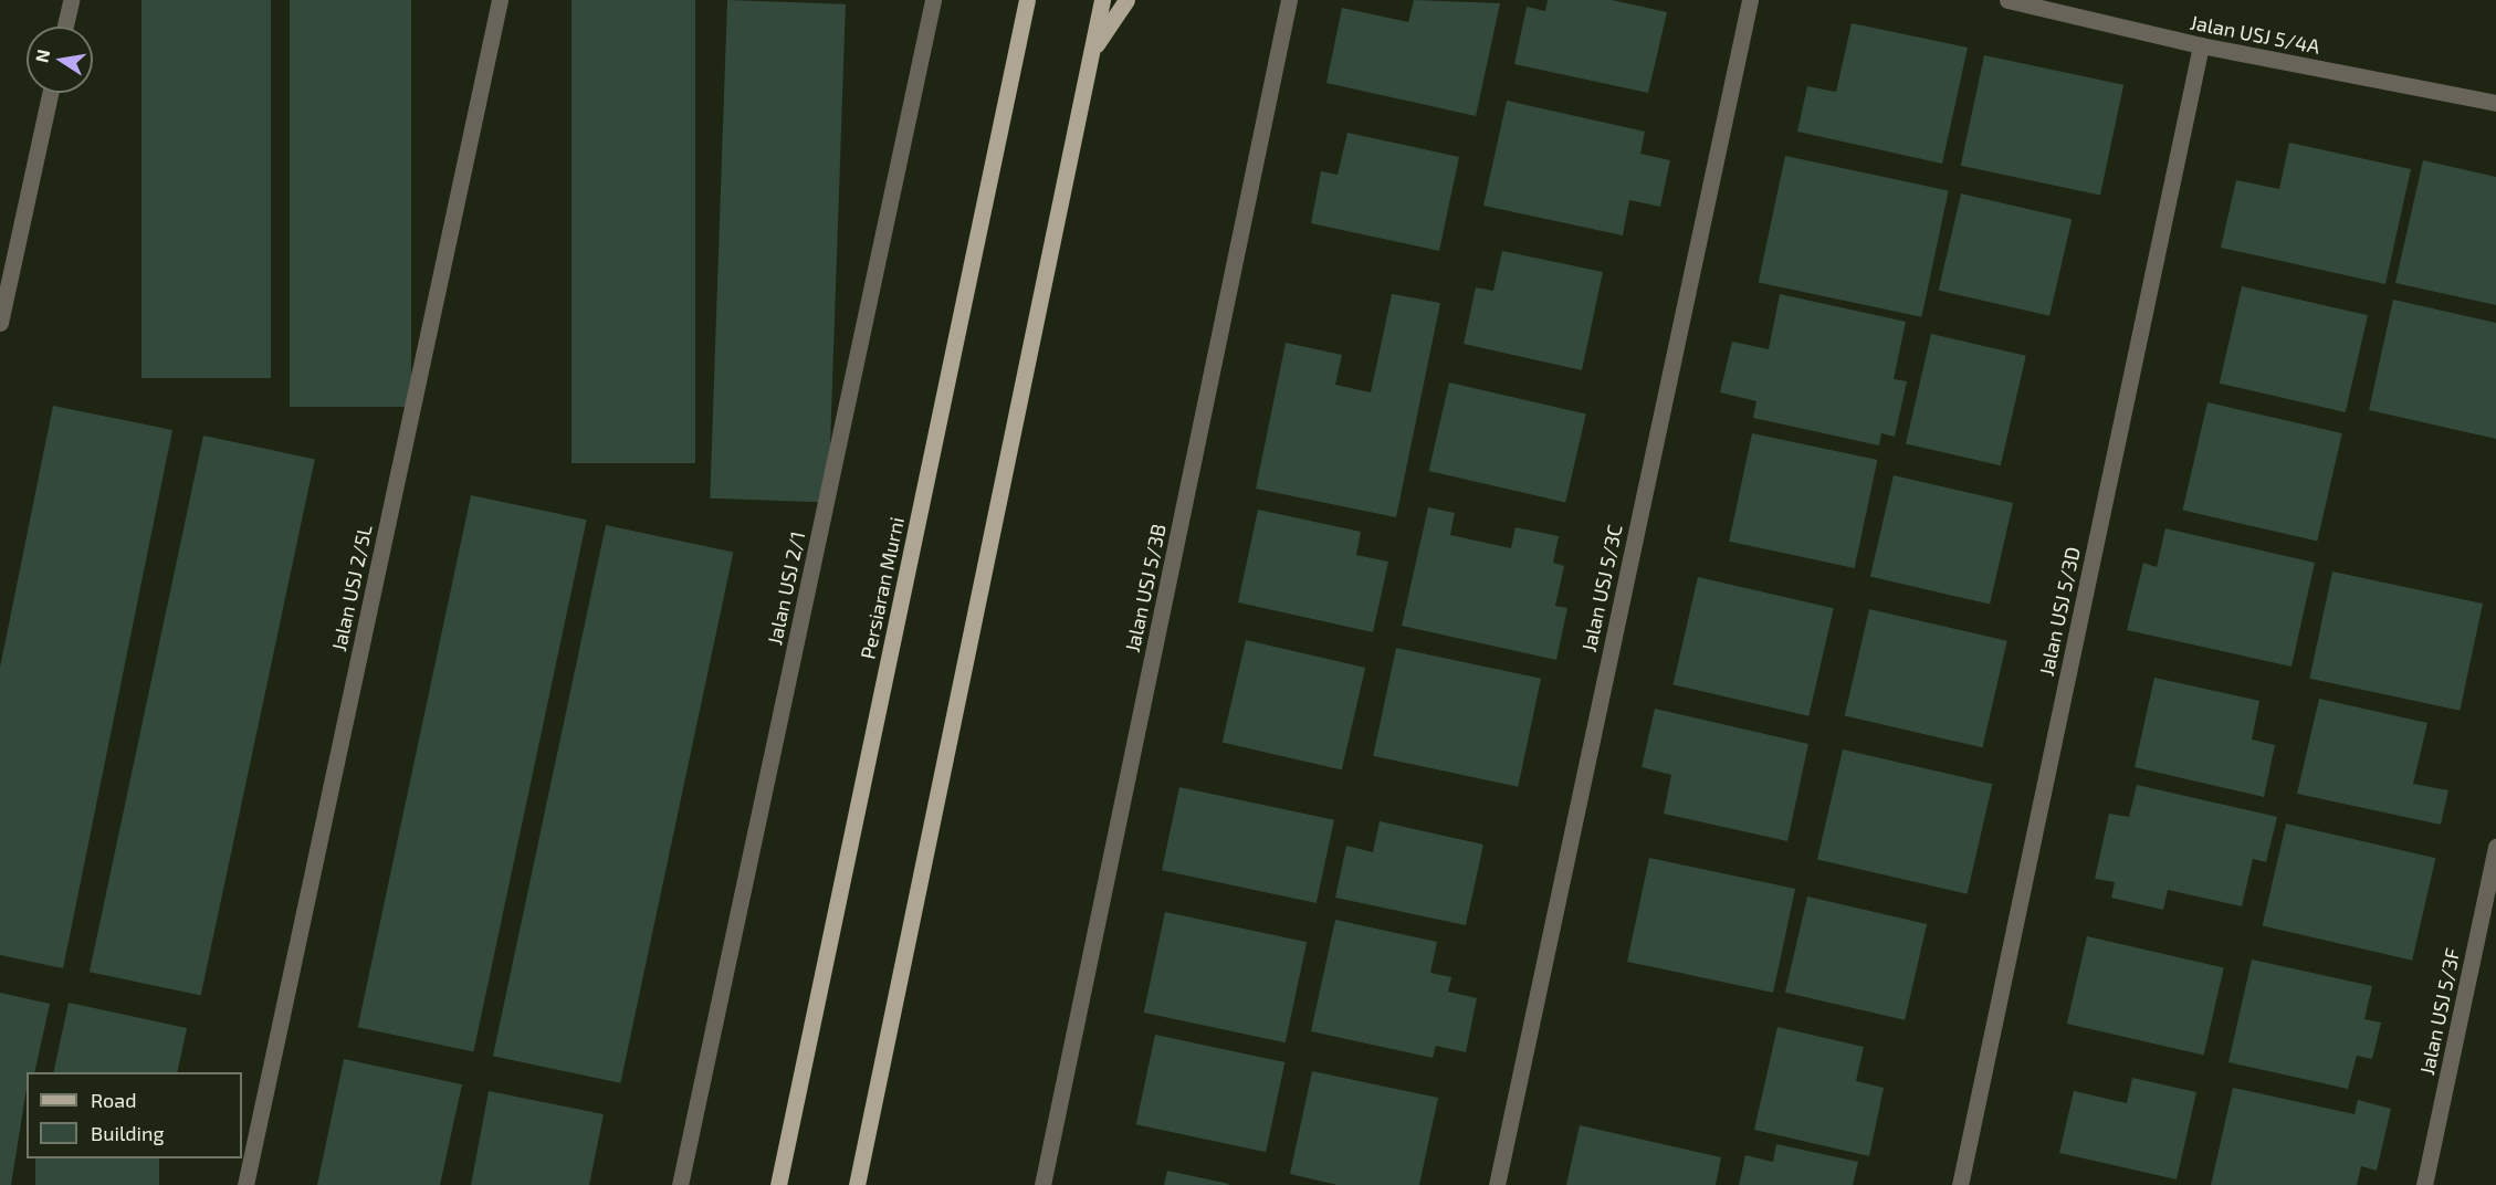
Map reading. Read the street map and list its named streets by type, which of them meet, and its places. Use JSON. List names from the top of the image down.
{
  "streets": {
    "main road": ["Persiaran Murni"],
    "street": [
      "Jalan USJ 5/4A",
      "Jalan USJ 2/5L",
      "Jalan USJ 2/1",
      "Jalan USJ 5/3B",
      "Jalan USJ 5/3C",
      "Jalan USJ 5/3D",
      "Jalan USJ 5/3F"
    ]
  },
  "crossings": [
    ["Jalan USJ 5/4A", "Jalan USJ 5/3D"]
  ],
  "legend": ["Road", "Building"],
  "north": "left"
}
